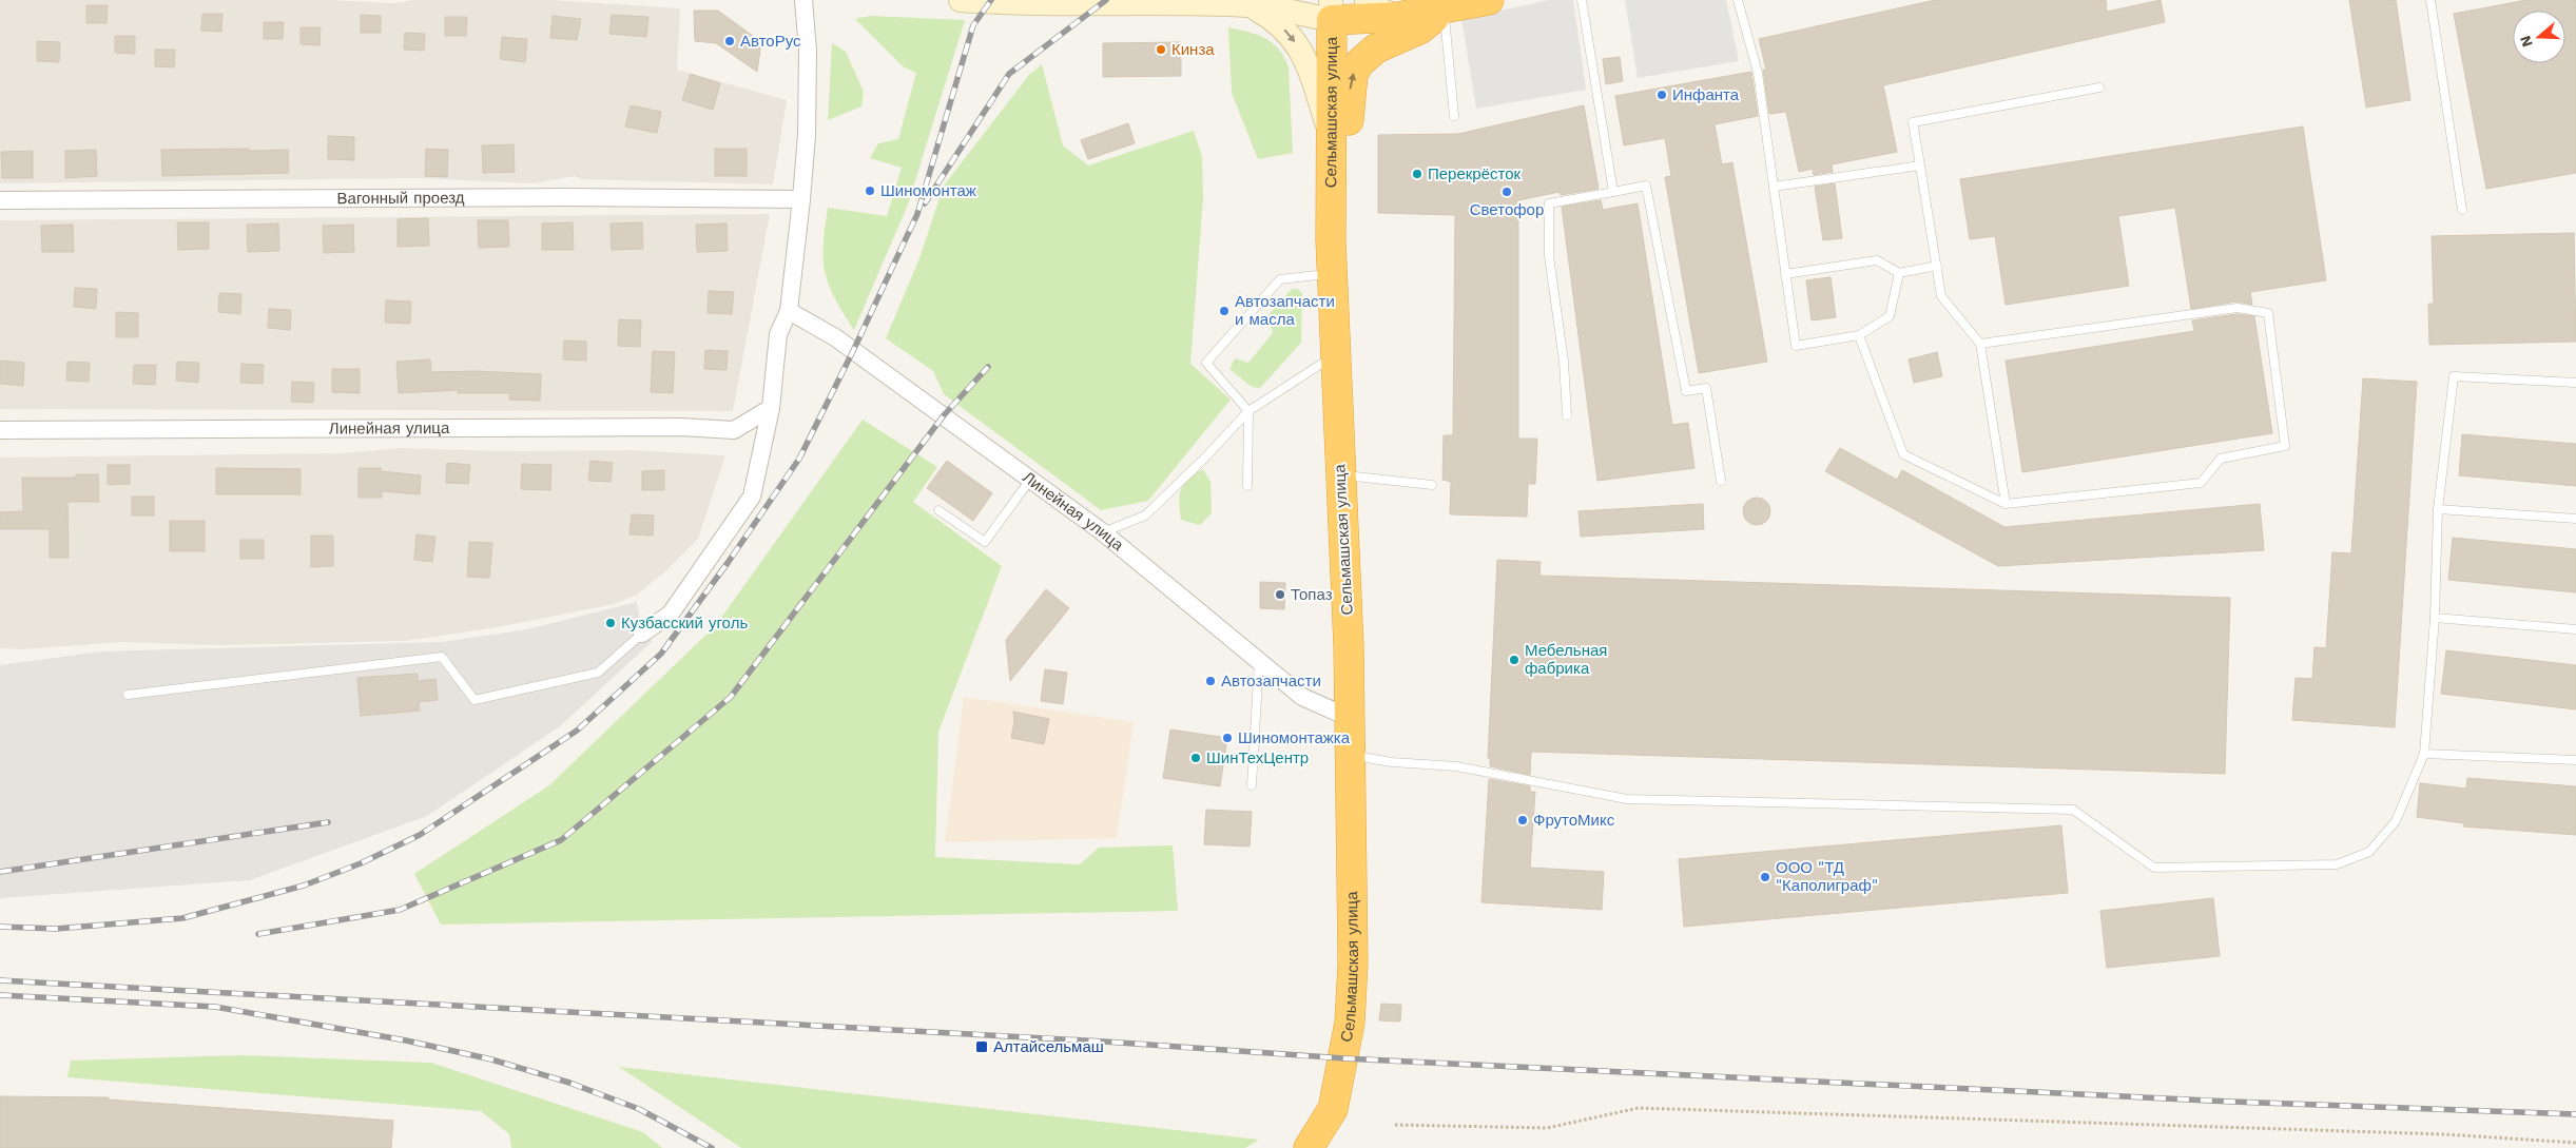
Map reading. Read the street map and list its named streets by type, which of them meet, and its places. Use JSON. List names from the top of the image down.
{
  "streets": {
    "highway": ["Сельмашская улица"],
    "street": ["Вагонный проезд", "Линейная улица"]
  },
  "crossings": [
    ["Сельмашская улица", "Линейная улица"]
  ],
  "places": {
    "other": [
      "АвтоРус",
      "Кинза",
      "Инфанта",
      "Перекрёсток",
      "Шиномонтаж",
      "Светофор",
      "Автозапчасти и масла",
      "Топаз",
      "Кузбасский уголь",
      "Мебельная фабрика",
      "Автозапчасти",
      "Шиномонтажка",
      "ШинТехЦентр",
      "ФрутоМикс",
      "ООО \"ТД \"Каполиграф\""
    ],
    "transit": ["Алтайсельмаш"]
  },
  "north": "left"
}
